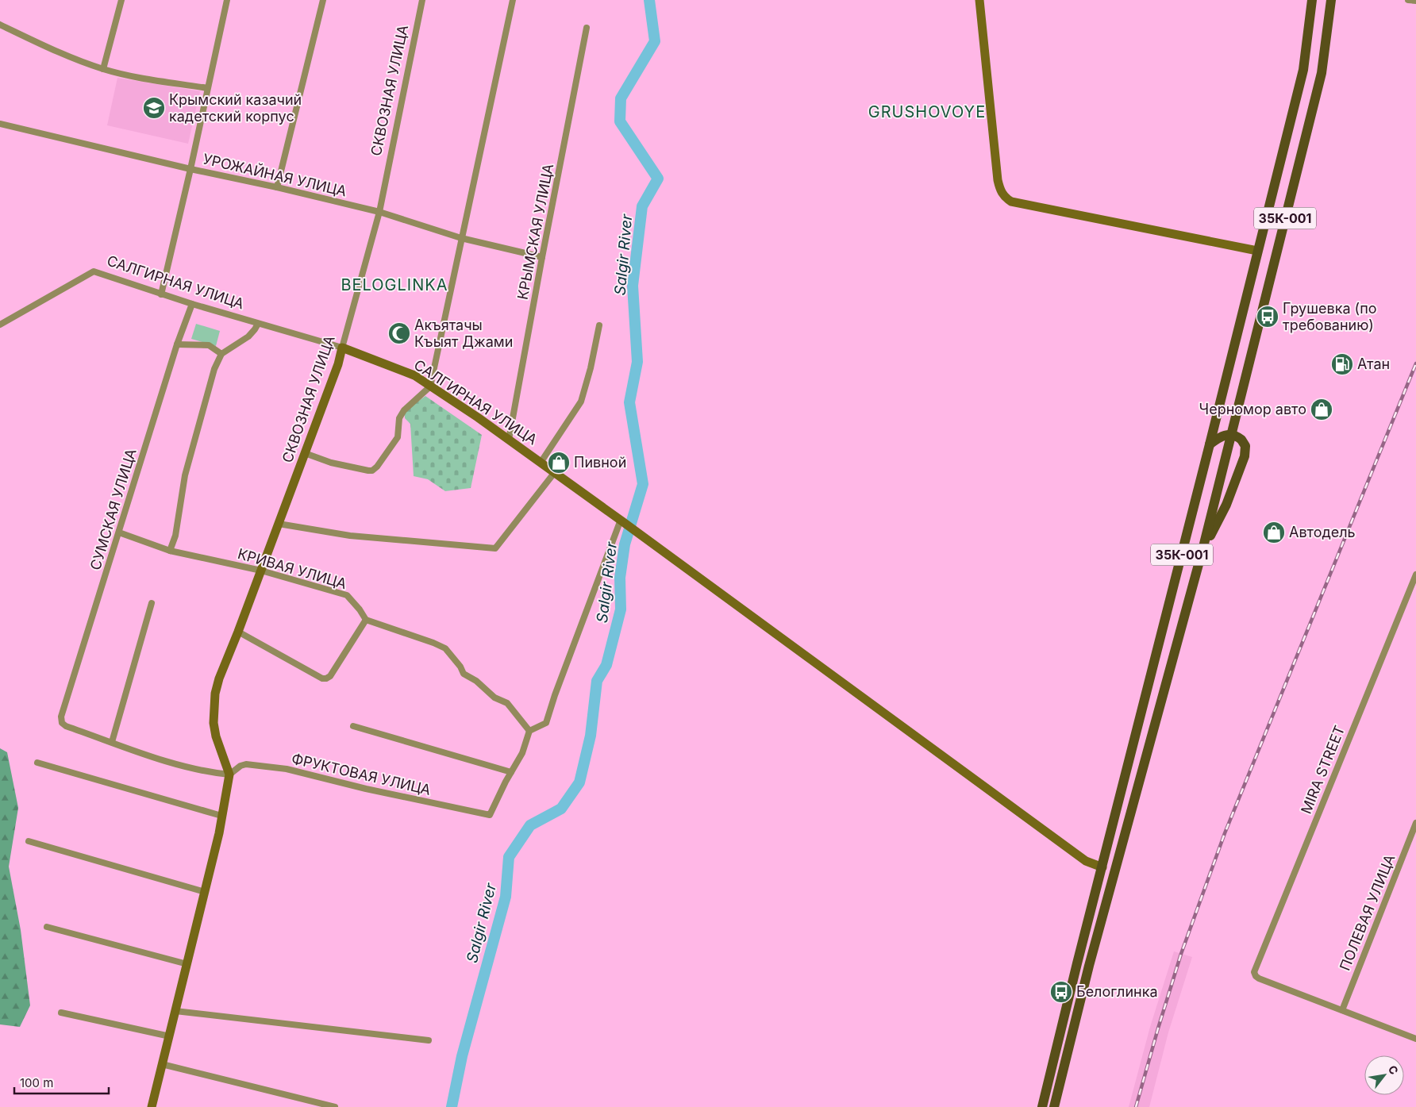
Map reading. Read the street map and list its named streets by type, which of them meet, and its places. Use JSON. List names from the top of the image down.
{
  "streets": {
    "main road": ["СКВОЗНАЯ УЛИЦА", "35К-001", "САЛГИРНАЯ УЛИЦА"],
    "street": [
      "УРОЖАЙНАЯ УЛИЦА",
      "КРЫМСКАЯ УЛИЦА",
      "СУМСКАЯ УЛИЦА",
      "КРИВАЯ УЛИЦА",
      "MIRA STREET",
      "ФРУКТОВАЯ УЛИЦА",
      "ПОЛЕВАЯ УЛИЦА"
    ]
  },
  "crossings": [
    ["СКВОЗНАЯ УЛИЦА", "УРОЖАЙНАЯ УЛИЦА"],
    ["СКВОЗНАЯ УЛИЦА", "САЛГИРНАЯ УЛИЦА"],
    ["СКВОЗНАЯ УЛИЦА", "КРИВАЯ УЛИЦА"],
    ["СКВОЗНАЯ УЛИЦА", "ФРУКТОВАЯ УЛИЦА"],
    ["УРОЖАЙНАЯ УЛИЦА", "КРЫМСКАЯ УЛИЦА"],
    ["35К-001", "САЛГИРНАЯ УЛИЦА"],
    ["КРЫМСКАЯ УЛИЦА", "САЛГИРНАЯ УЛИЦА"],
    ["САЛГИРНАЯ УЛИЦА", "СУМСКАЯ УЛИЦА"],
    ["СУМСКАЯ УЛИЦА", "КРИВАЯ УЛИЦА"],
    ["MIRA STREET", "ПОЛЕВАЯ УЛИЦА"]
  ],
  "districts": ["GRUSHOVOYE", "BELOGLINKA"],
  "water": ["Salgir River"],
  "places": {
    "school or university": ["Крымский казачий кадетский корпус"],
    "bus stop": ["Грушевка (по требованию)", "Белоглинка"],
    "mosque": ["Акъятачы Къыят Джами"],
    "fuel station": ["Атан"],
    "shop": ["Черномор авто", "Пивной", "Автодель"]
  },
  "scale_bar": "100 m",
  "north": "top right"
}
